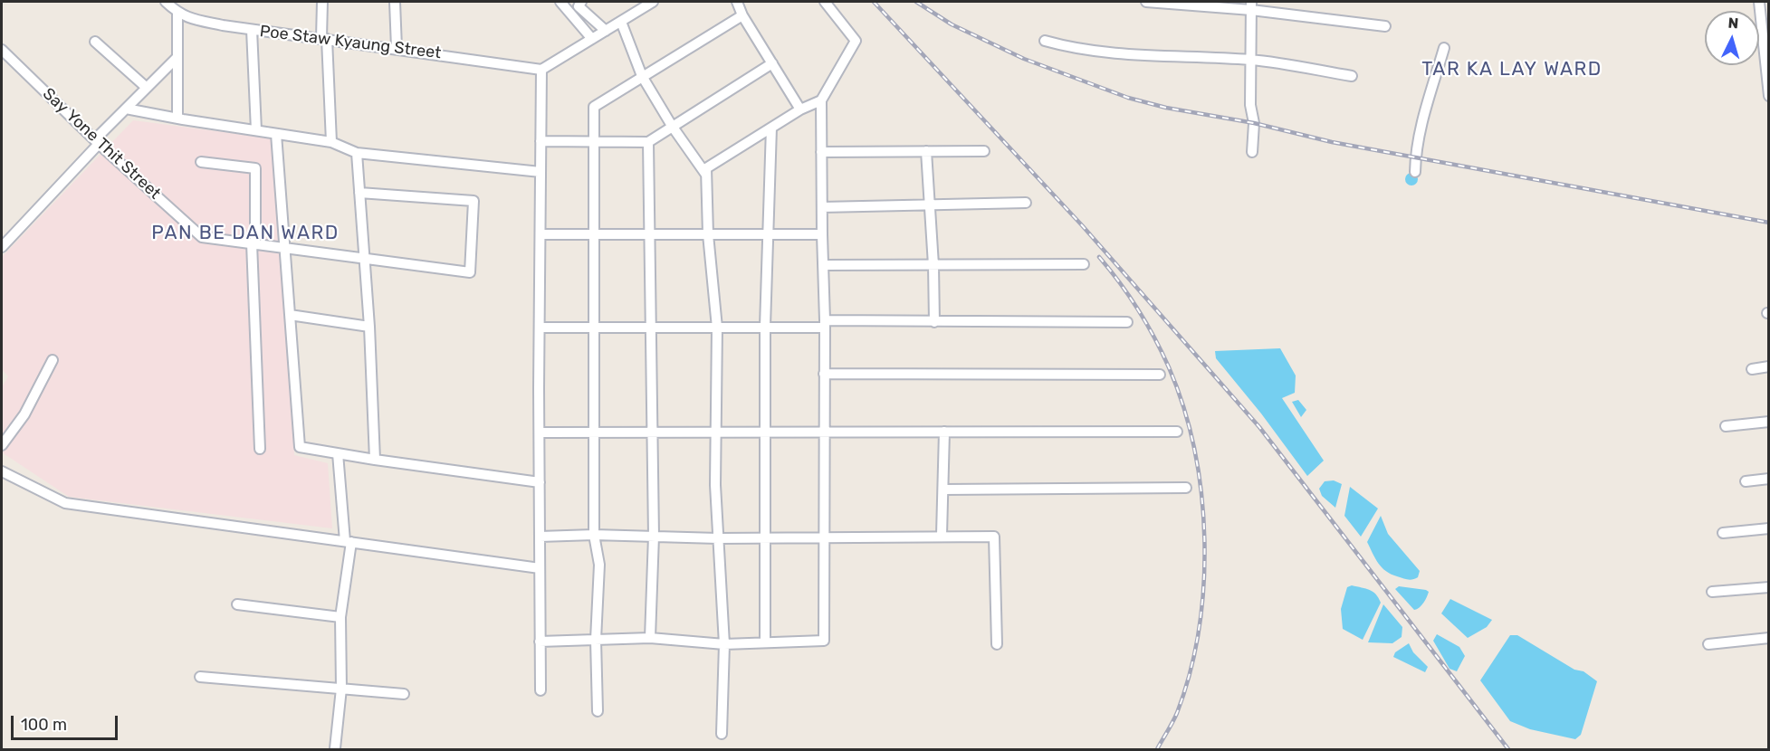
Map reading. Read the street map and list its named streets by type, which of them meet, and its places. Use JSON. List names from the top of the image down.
{
  "streets": {
    "street": ["Poe Staw Kyaung Street", "Say Yone Thit Street"]
  },
  "districts": ["TAR KA LAY WARD", "PAN BE DAN WARD"],
  "scale_bar": "100 m",
  "north": "top"
}
